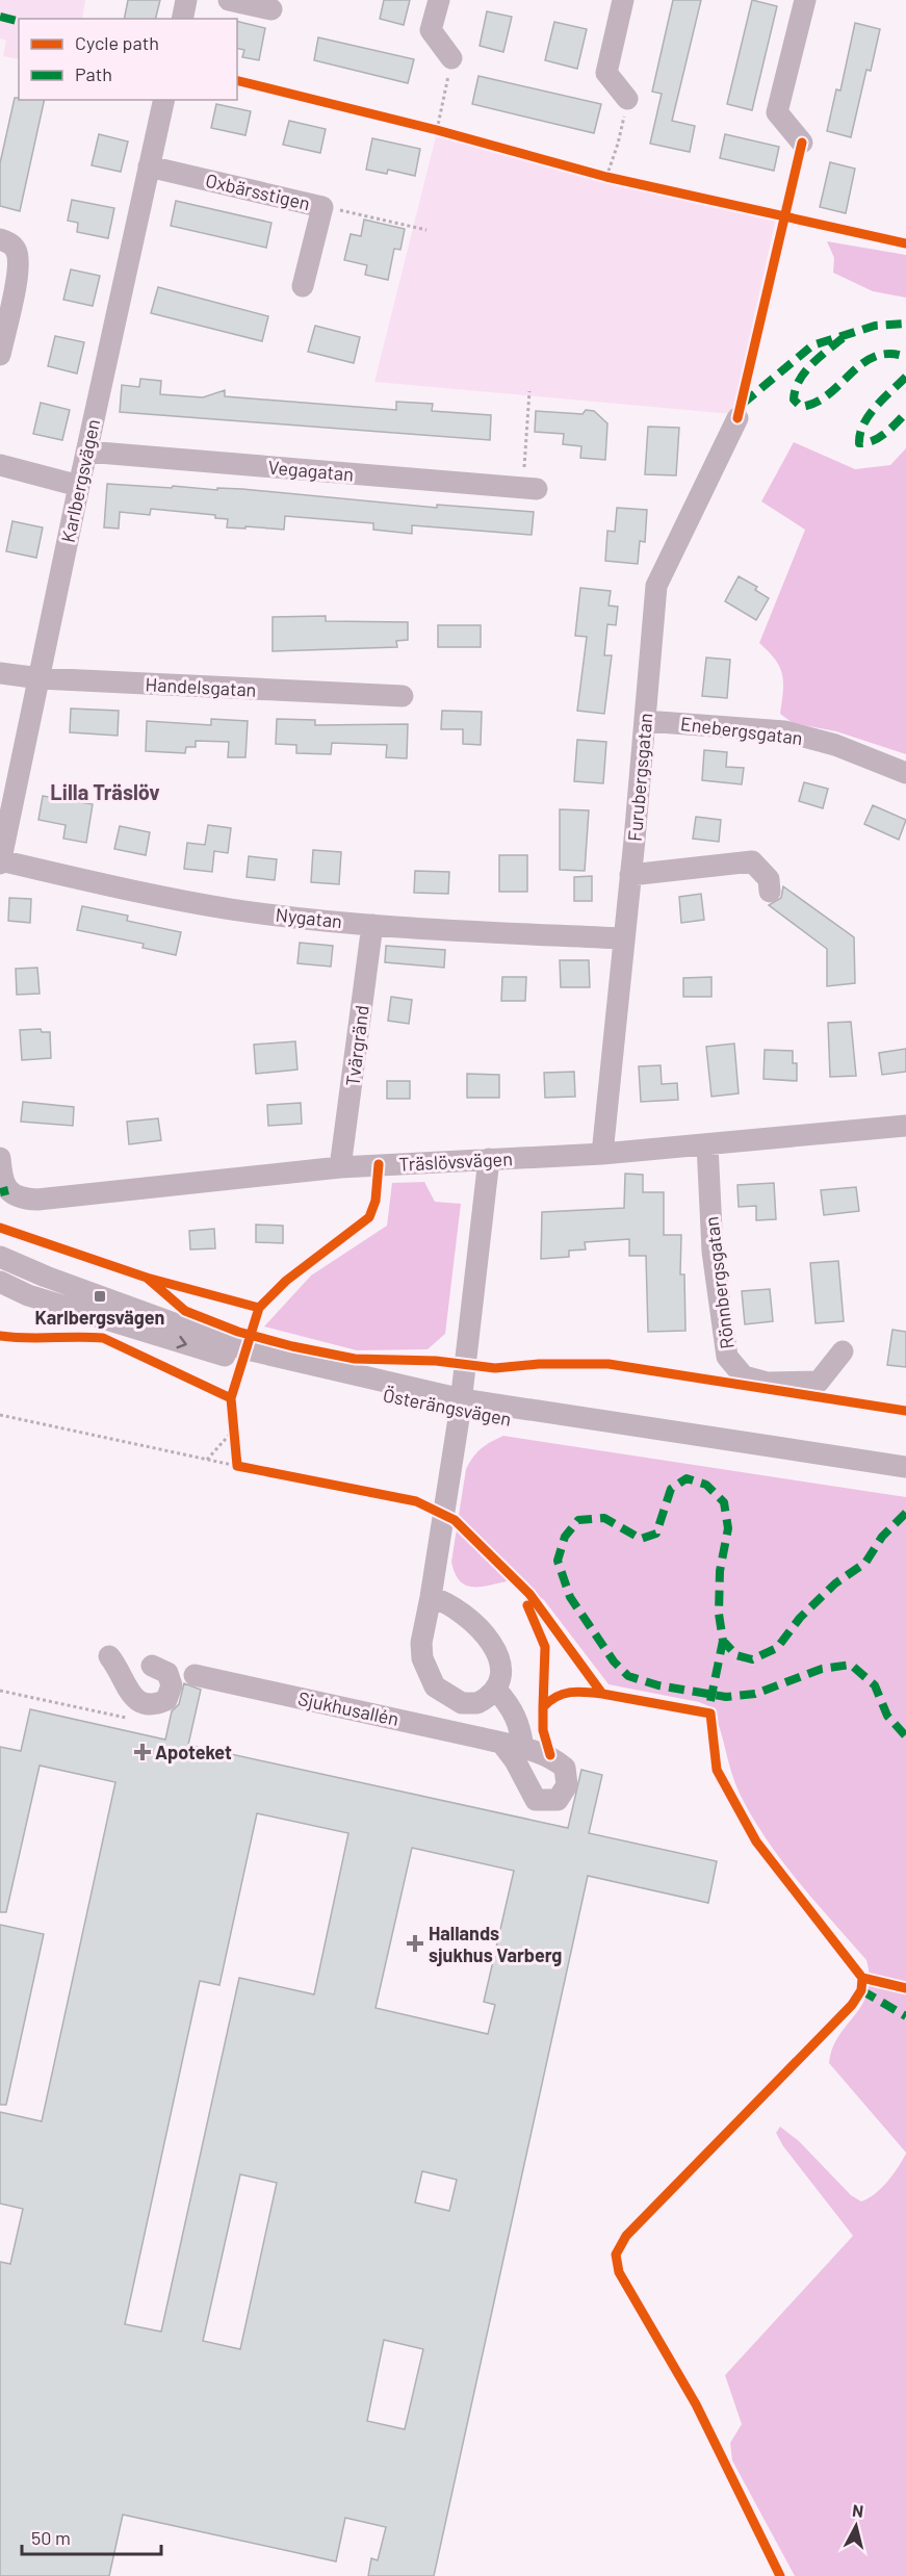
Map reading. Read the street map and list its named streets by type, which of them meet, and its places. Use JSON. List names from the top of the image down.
{
  "streets": {
    "street": [
      "Oxbärsstigen",
      "Vegagatan",
      "Karlbergsvägen",
      "Handelsgatan",
      "Enebergsgatan",
      "Furubergsgatan",
      "Nygatan",
      "Tvärgränd",
      "Träslövsvägen",
      "Rönnbergsgatan",
      "Österängsvägen",
      "Sjukhusallén"
    ]
  },
  "crossings": [
    ["Oxbärsstigen", "Karlbergsvägen"],
    ["Vegagatan", "Karlbergsvägen"],
    ["Karlbergsvägen", "Handelsgatan"],
    ["Karlbergsvägen", "Nygatan"],
    ["Enebergsgatan", "Furubergsgatan"],
    ["Furubergsgatan", "Nygatan"],
    ["Furubergsgatan", "Träslövsvägen"],
    ["Nygatan", "Tvärgränd"],
    ["Tvärgränd", "Träslövsvägen"],
    ["Träslövsvägen", "Rönnbergsgatan"]
  ],
  "districts": ["Lilla Träslöv"],
  "places": {
    "transit": ["Karlbergsvägen"],
    "health": ["Apoteket", "Hallands sjukhus Varberg"]
  },
  "legend": ["Cycle path", "Path"],
  "scale_bar": "50 m",
  "north": "top"
}
